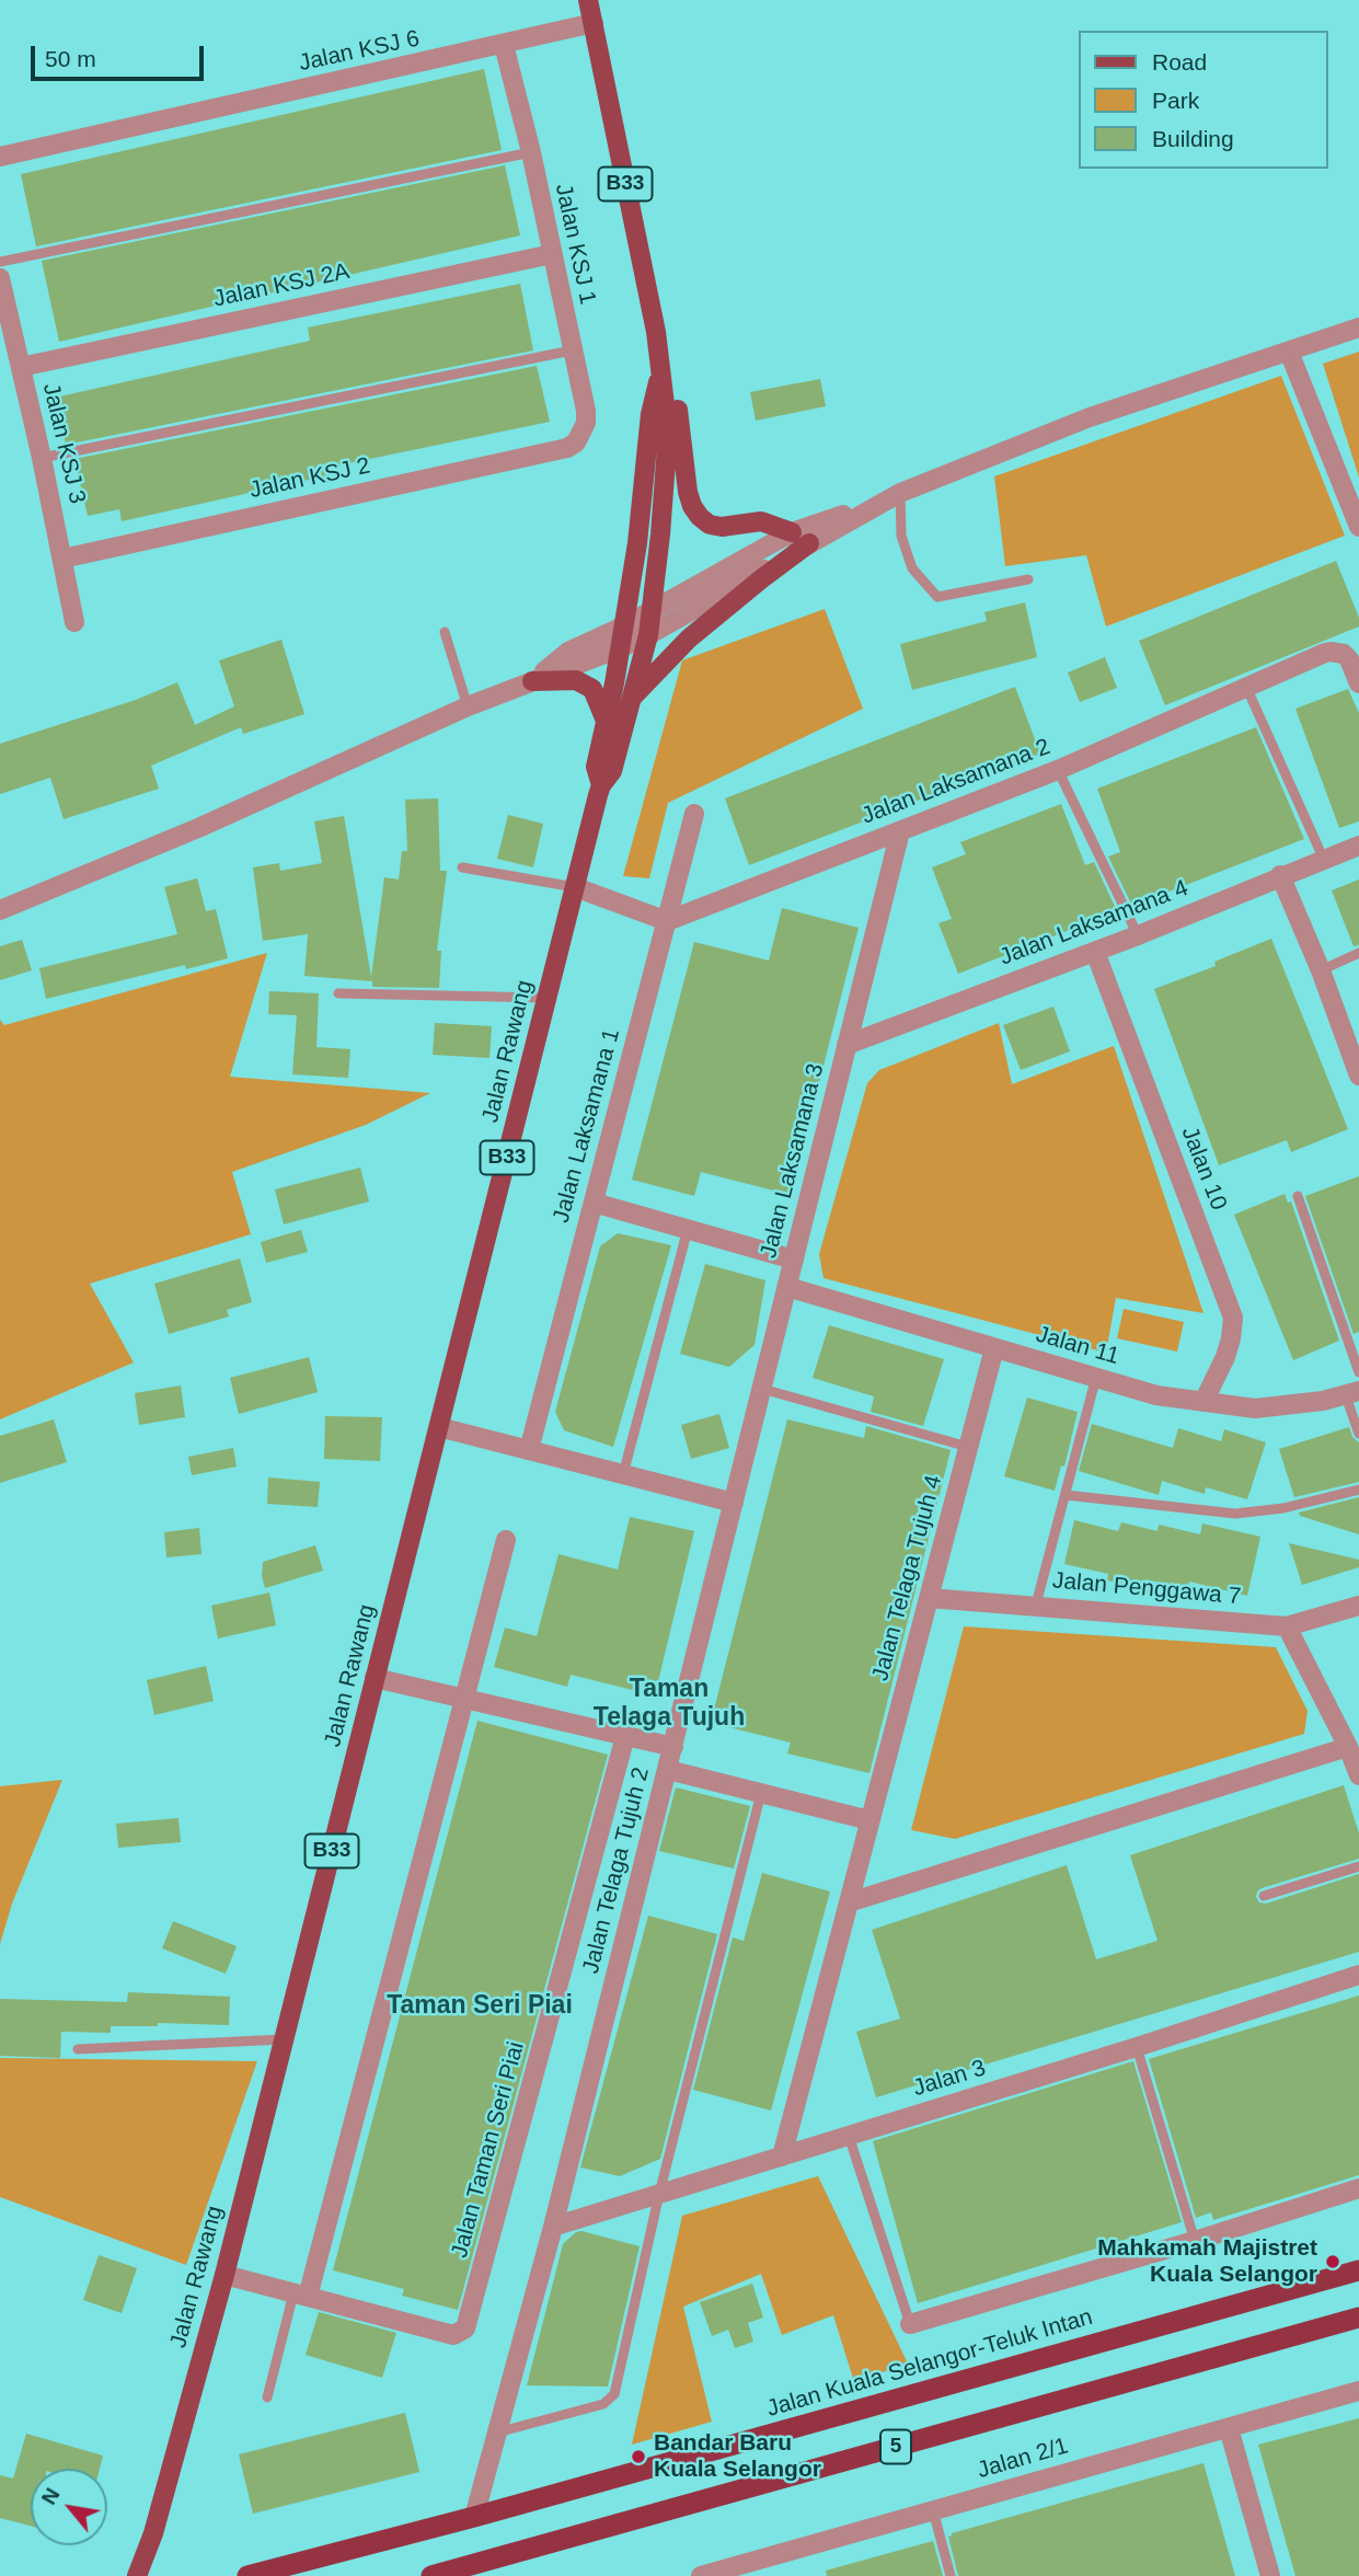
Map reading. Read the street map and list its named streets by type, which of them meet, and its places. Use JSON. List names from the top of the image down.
{
  "streets": {
    "highway": ["Jalan Kuala Selangor-Teluk Intan", "5"],
    "main road": ["B33", "Jalan Rawang"],
    "street": [
      "Jalan KSJ 6",
      "Jalan KSJ 1",
      "Jalan KSJ 2A",
      "Jalan KSJ 3",
      "Jalan KSJ 2",
      "Jalan Laksamana 2",
      "Jalan Laksamana 4",
      "Jalan Laksamana 1",
      "Jalan Laksamana 3",
      "Jalan 10",
      "Jalan 11",
      "Jalan Telaga Tujuh 4",
      "Jalan Penggawa 7",
      "Jalan Telaga Tujuh 2",
      "Jalan 3",
      "Jalan Taman Seri Piai",
      "Jalan 2/1"
    ]
  },
  "crossings": [
    ["Jalan KSJ 6", "Jalan KSJ 1"],
    ["Jalan KSJ 6", "Jalan Rawang"],
    ["Jalan KSJ 1", "Jalan KSJ 2A"],
    ["Jalan KSJ 1", "Jalan KSJ 2"],
    ["Jalan KSJ 2A", "Jalan KSJ 3"],
    ["Jalan KSJ 3", "Jalan KSJ 2"],
    ["Jalan Laksamana 2", "Jalan Laksamana 1"],
    ["Jalan Laksamana 2", "Jalan Laksamana 3"],
    ["Jalan Laksamana 4", "Jalan Laksamana 3"],
    ["Jalan Laksamana 4", "Jalan 10"],
    ["Jalan Rawang", "Jalan Taman Seri Piai"],
    ["Jalan Laksamana 3", "Jalan 11"],
    ["Jalan Laksamana 3", "Jalan Telaga Tujuh 2"],
    ["Jalan 10", "Jalan 11"],
    ["Jalan 11", "Jalan Telaga Tujuh 4"],
    ["Jalan Telaga Tujuh 4", "Jalan Penggawa 7"],
    ["Jalan Telaga Tujuh 4", "Jalan 3"],
    ["Jalan Telaga Tujuh 2", "Jalan 3"],
    ["Jalan Telaga Tujuh 2", "Jalan Kuala Selangor-Teluk Intan"]
  ],
  "districts": ["Taman Telaga Tujuh", "Taman Seri Piai"],
  "places": ["Mahkamah Majistret Kuala Selangor", "Bandar Baru Kuala Selangor"],
  "legend": ["Road", "Park", "Building"],
  "scale_bar": "50 m",
  "north": "top left"
}
